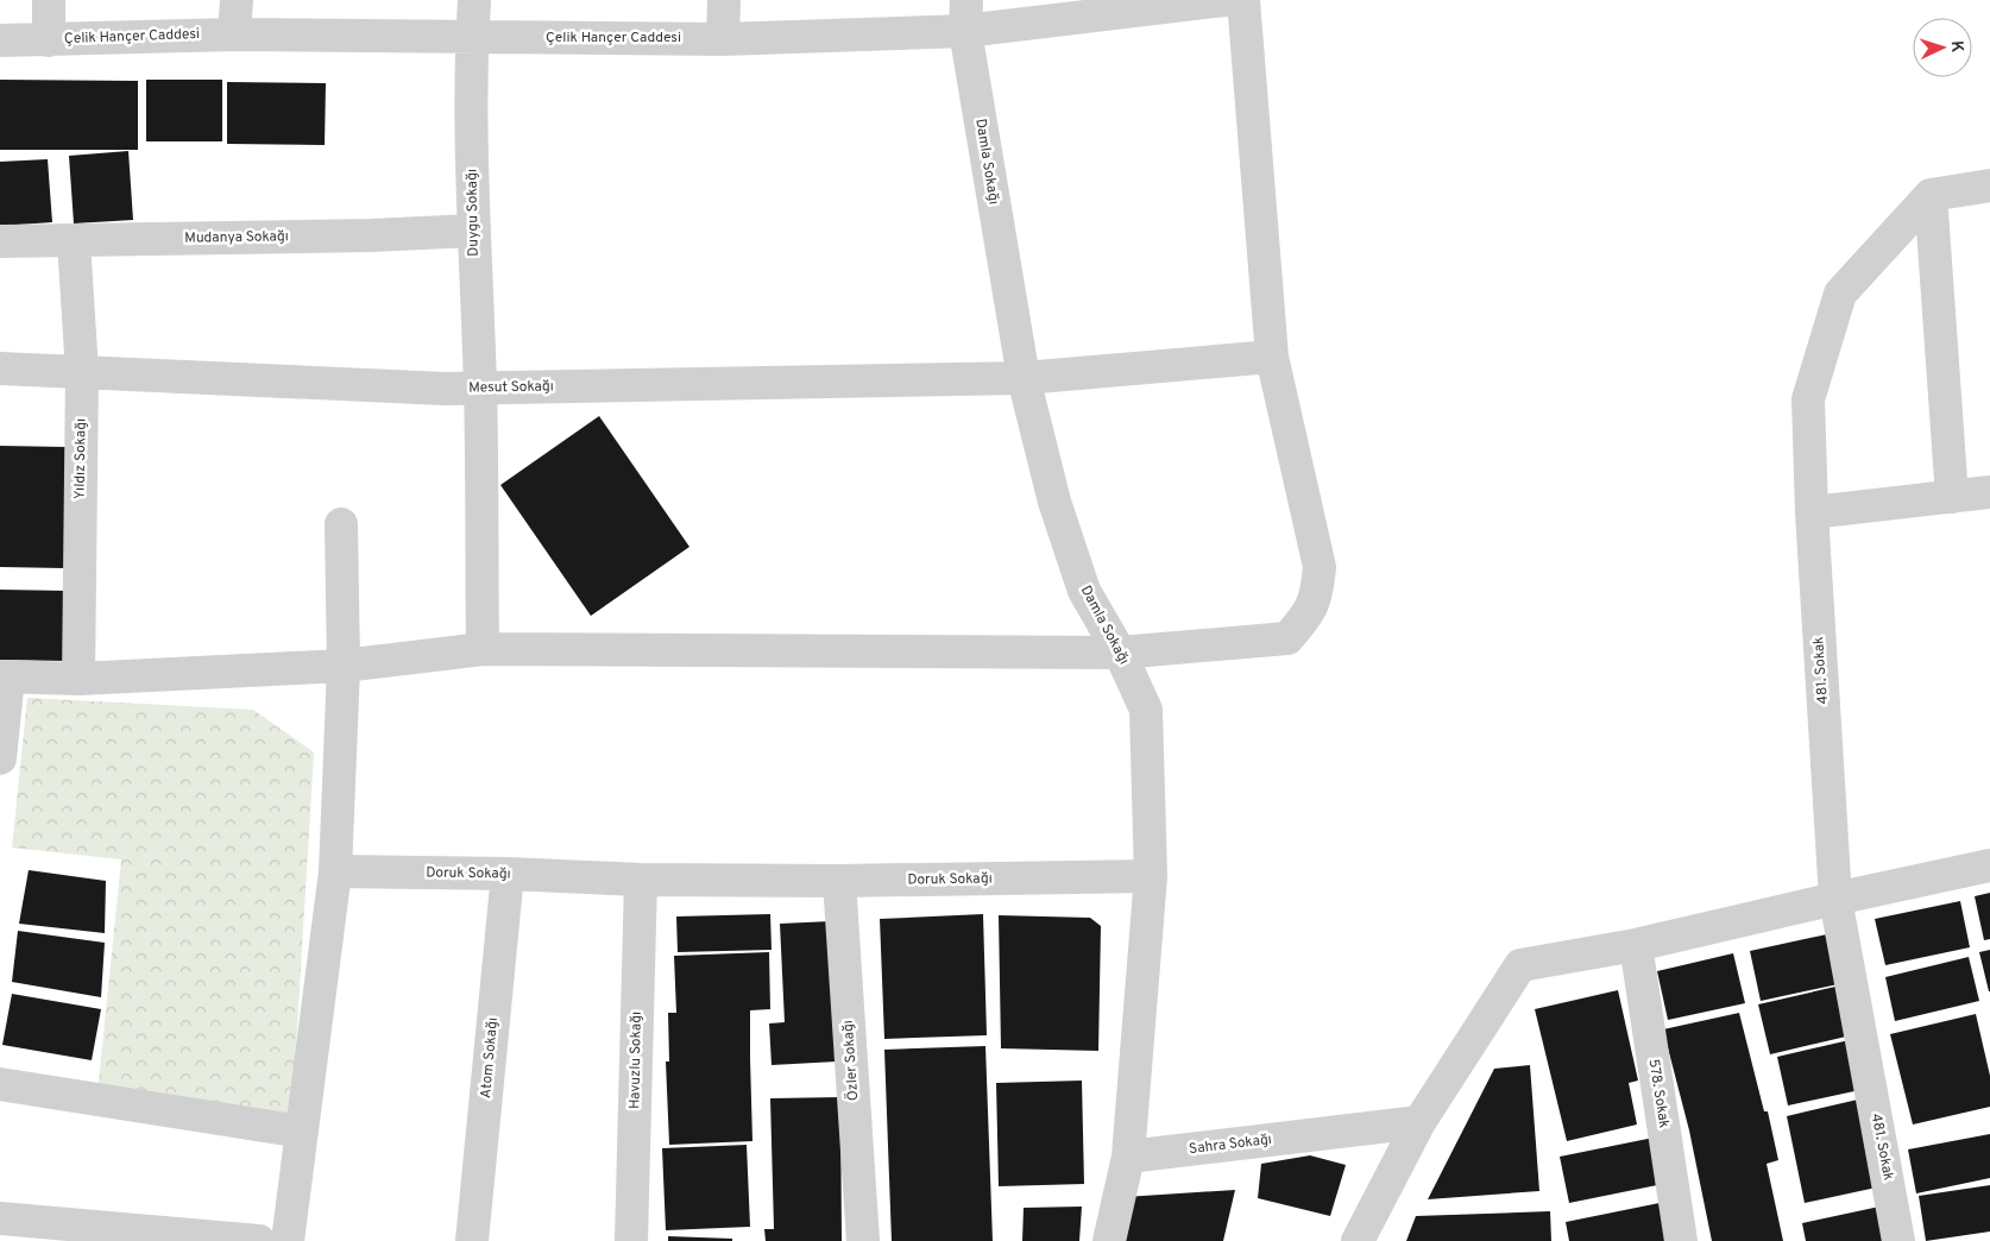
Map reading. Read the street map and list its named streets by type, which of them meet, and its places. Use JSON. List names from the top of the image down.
{
  "streets": {
    "street": [
      "Çelik Hançer Caddesi",
      "Damla Sokağı",
      "Duygu Sokağı",
      "Mudanya Sokağı",
      "Mesut Sokağı",
      "Yıldız Sokağı",
      "481. Sokak",
      "Doruk Sokağı",
      "Atom Sokağı",
      "Havuzlu Sokağı",
      "Özler Sokağı",
      "578. Sokak",
      "Sahra Sokağı"
    ]
  },
  "crossings": [
    ["Çelik Hançer Caddesi", "Damla Sokağı"],
    ["Çelik Hançer Caddesi", "Duygu Sokağı"],
    ["Damla Sokağı", "Mesut Sokağı"],
    ["Damla Sokağı", "Doruk Sokağı"],
    ["Damla Sokağı", "Sahra Sokağı"],
    ["Duygu Sokağı", "Mudanya Sokağı"],
    ["Duygu Sokağı", "Mesut Sokağı"],
    ["Mudanya Sokağı", "Yıldız Sokağı"],
    ["Mesut Sokağı", "Yıldız Sokağı"],
    ["Doruk Sokağı", "Atom Sokağı"],
    ["Doruk Sokağı", "Havuzlu Sokağı"],
    ["Doruk Sokağı", "Özler Sokağı"]
  ],
  "north": "right"
}
